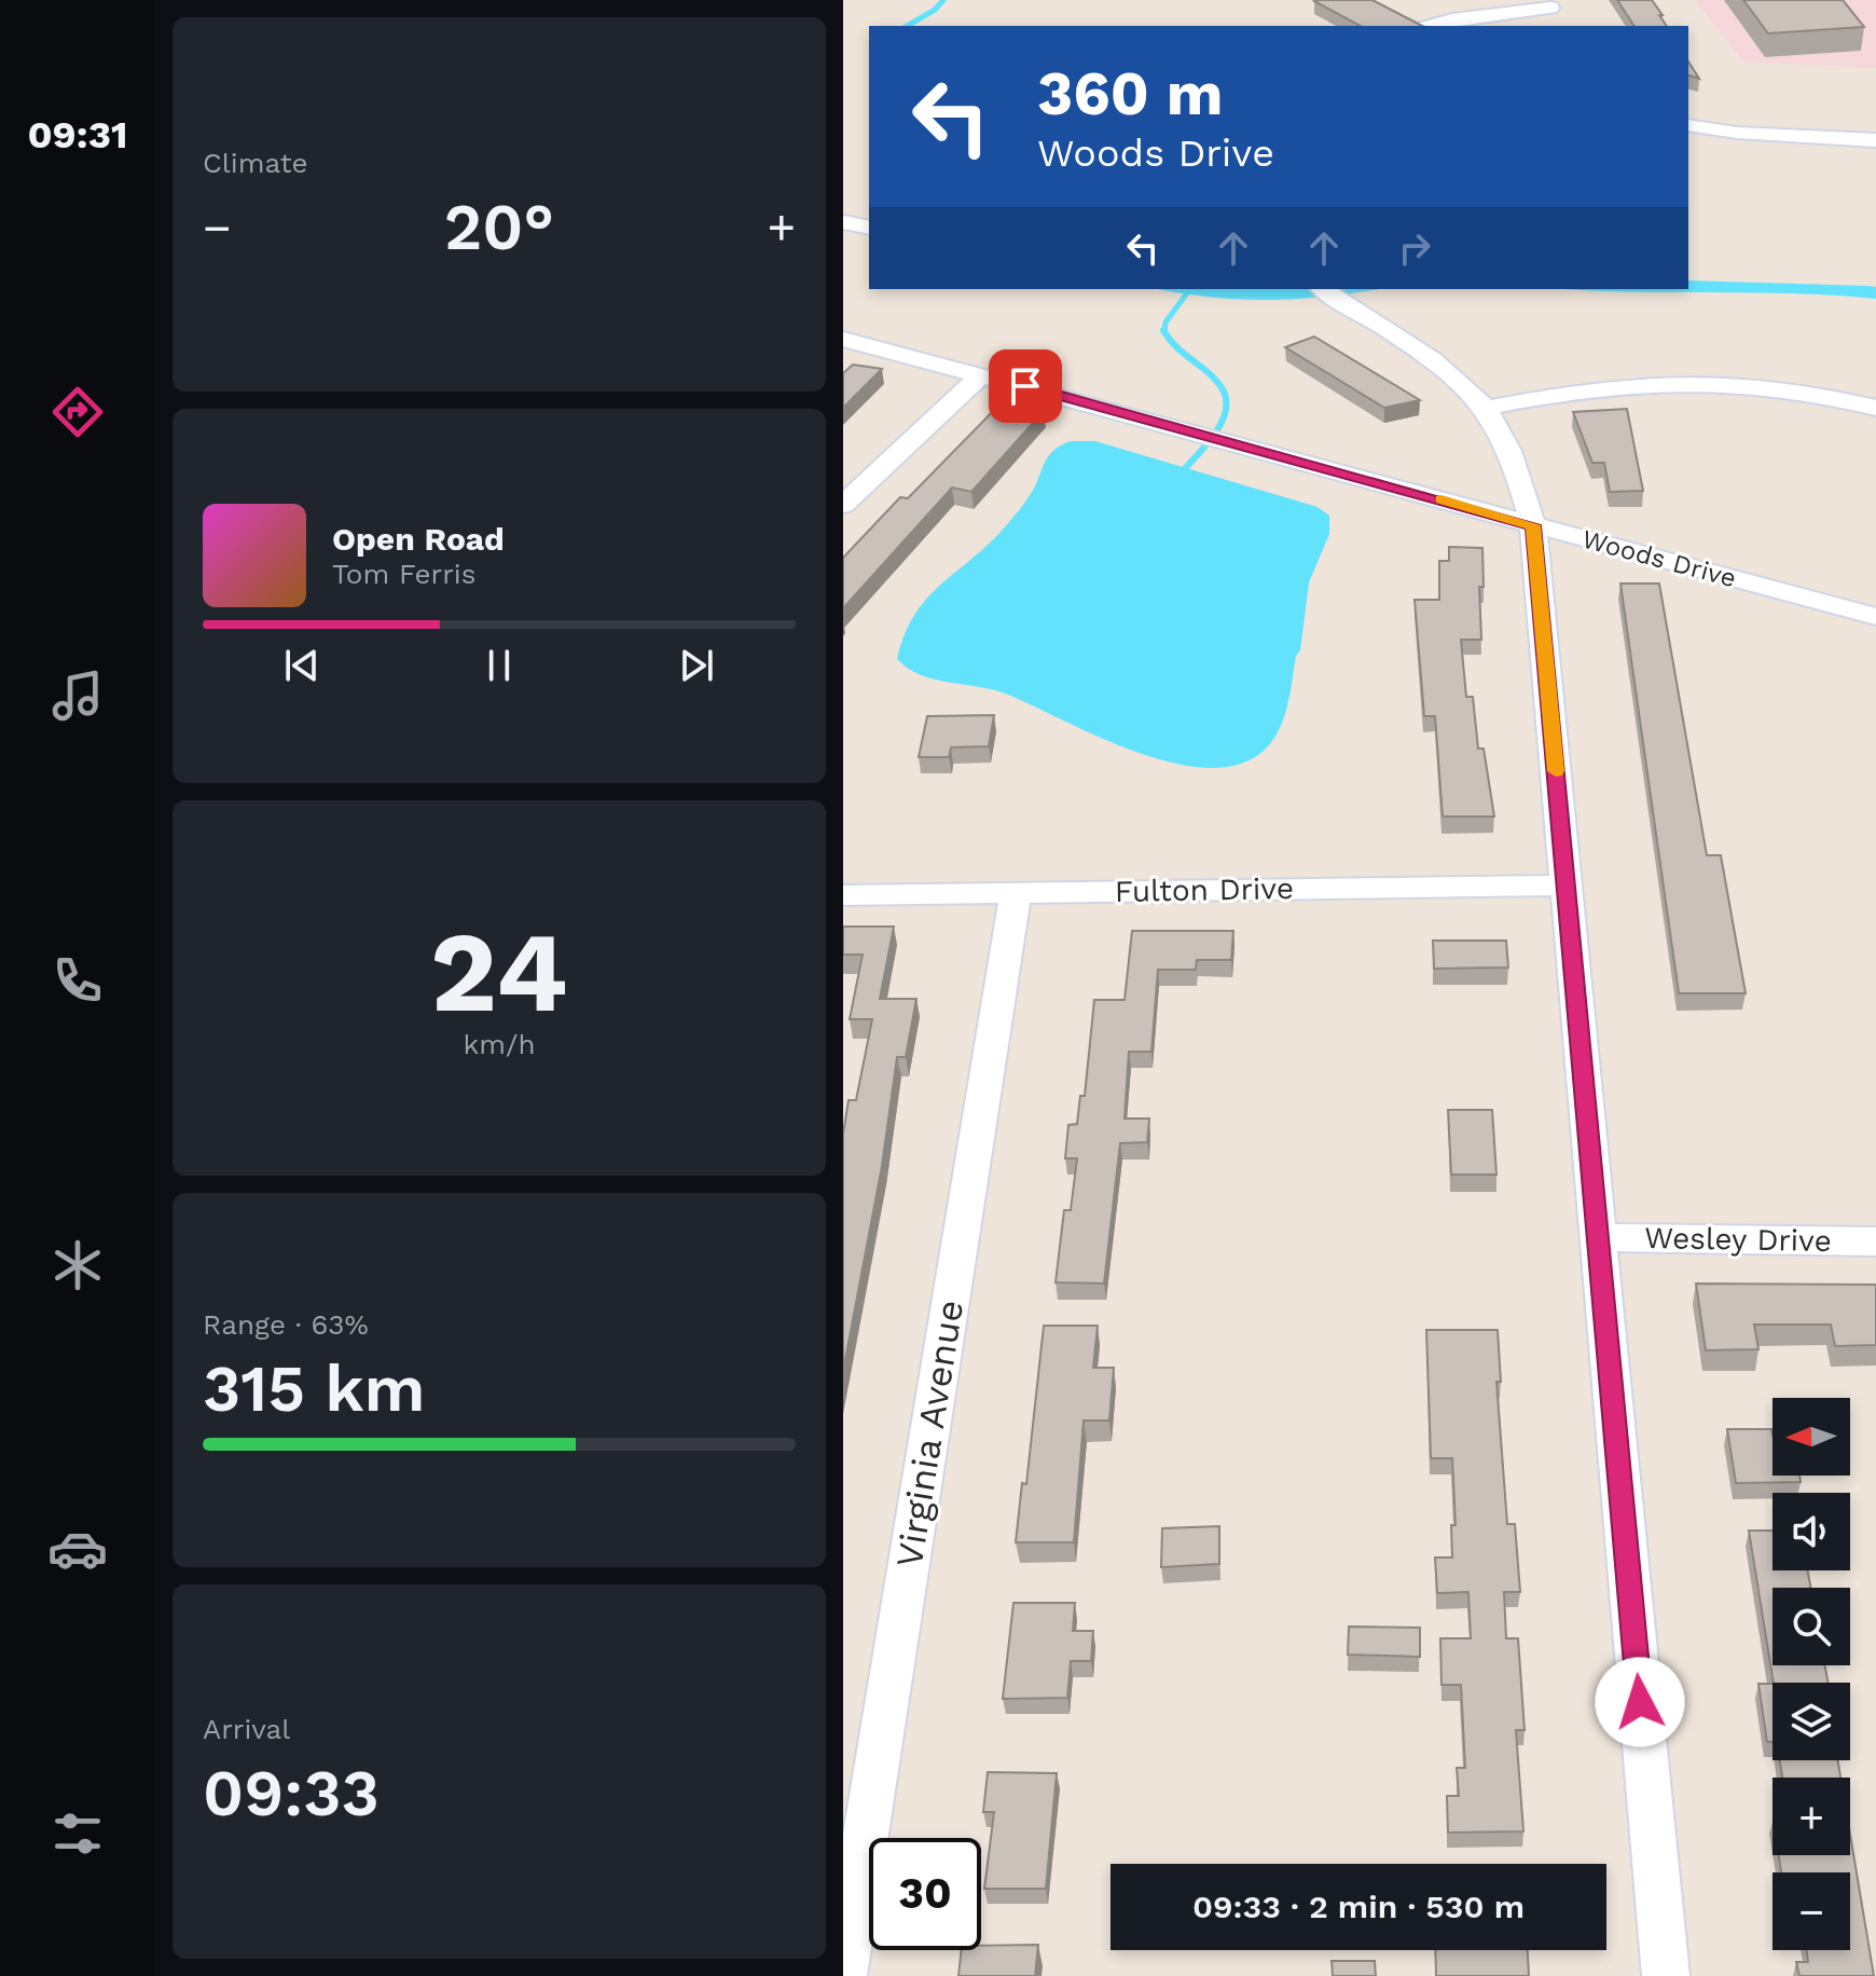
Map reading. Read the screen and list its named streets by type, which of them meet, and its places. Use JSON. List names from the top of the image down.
{
  "streets": {
    "street": [
      "Woods Drive",
      "Fulton Drive",
      "Wesley Drive",
      "Virginia Avenue"
    ]
  },
  "crossings": [
    ["Fulton Drive", "Virginia Avenue"]
  ],
  "north": "left",
  "page": {
    "tabs": "09:31",
    "tile": [
      "Climate",
      ["24", "km/h"],
      ["Range · 63%", "315 km"],
      ["Arrival", "09:33"]
    ],
    "turn": ["360 m", "Woods Drive"],
    "heat": ["−", "20°", "+"],
    "song": ["Open Road", "Tom Ferris"],
    "map_buttons": ["+", "−"],
    "limit": "30",
    "trip": "09:33 · 2 min · 530 m"
  }
}
